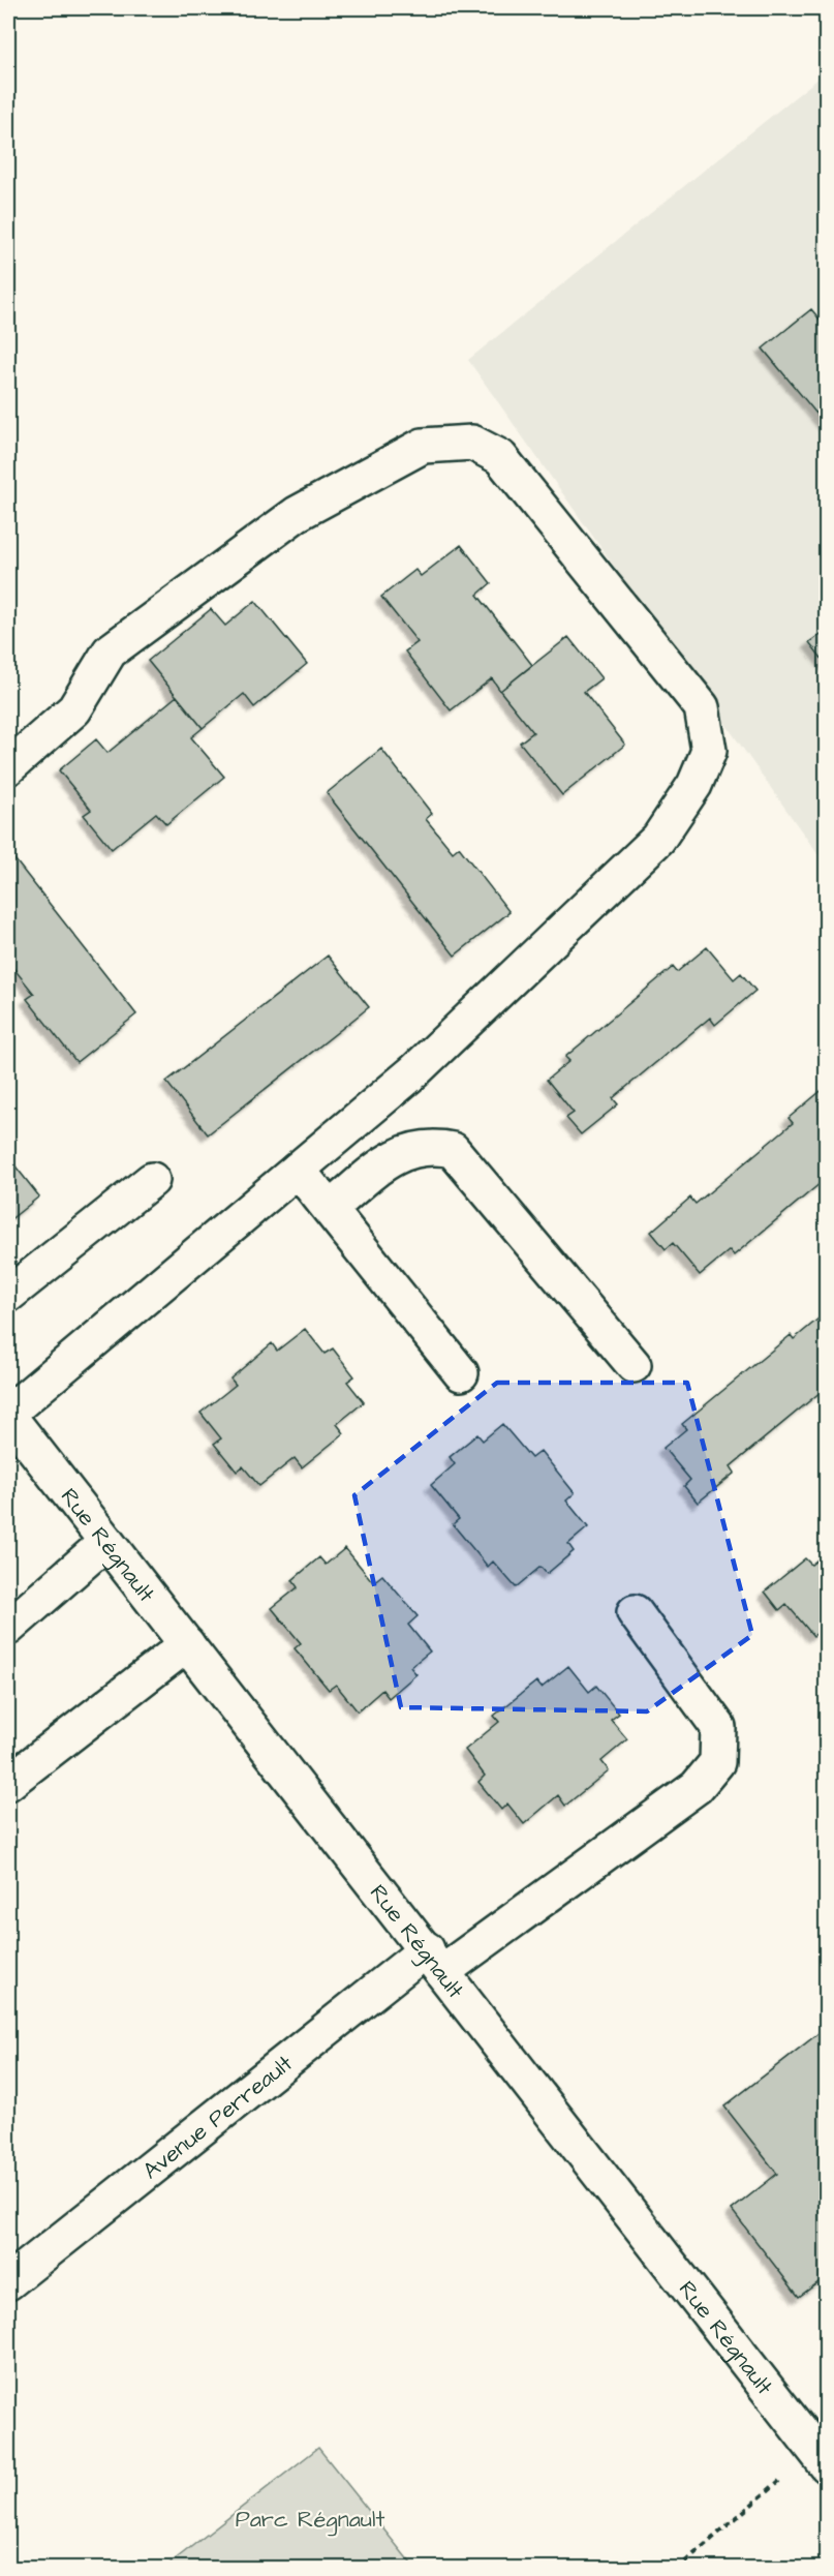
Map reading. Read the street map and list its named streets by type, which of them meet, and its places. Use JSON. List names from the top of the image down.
{
  "streets": {
    "street": ["Rue Régnault", "Avenue Perreault"]
  },
  "crossings": [
    ["Rue Régnault", "Avenue Perreault"]
  ],
  "parks": ["Parc Régnault"]
}
